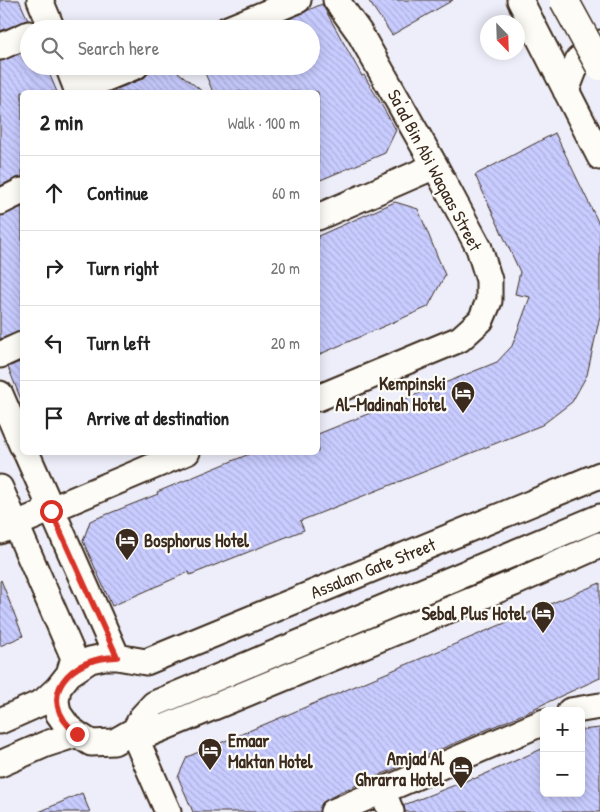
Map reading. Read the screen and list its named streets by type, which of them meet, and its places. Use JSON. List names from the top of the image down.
{
  "streets": {
    "street": ["Sa'ad Bin Abi Waqaas Street", "Assalam Gate Street"]
  },
  "places": {
    "hotel": [
      "Kempinski Al-Madinah Hotel",
      "Bosphorus Hotel",
      "Sebal Plus Hotel",
      "Emaar Maktan Hotel",
      "Amjad Al Ghrarra Hotel"
    ]
  },
  "north": "bottom right",
  "page": {
    "search": "Search here",
    "heading": ["2 min", "Walk · 100 m"],
    "list": [
      ["Continue", "60 m"],
      ["Turn right", "20 m"],
      ["Turn left", "20 m"],
      "Arrive at destination"
    ],
    "map_buttons": ["+", "−"]
  }
}
